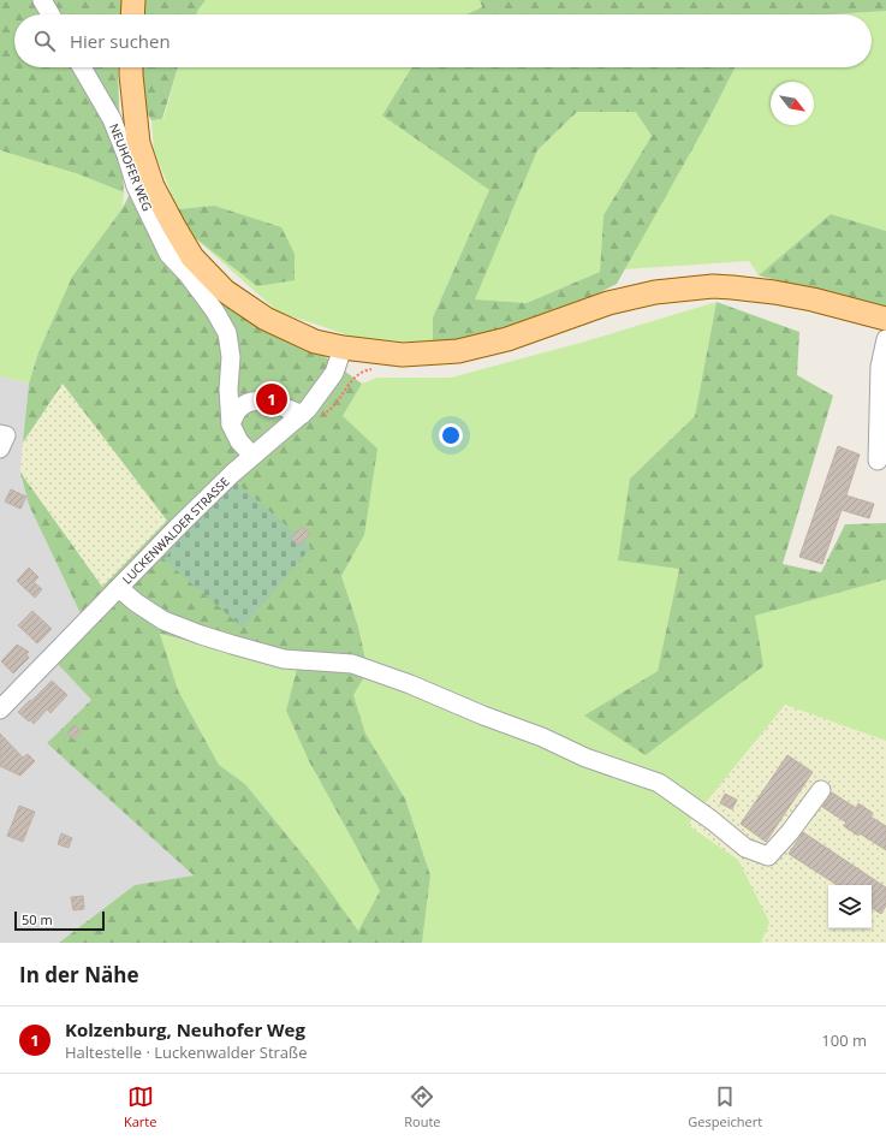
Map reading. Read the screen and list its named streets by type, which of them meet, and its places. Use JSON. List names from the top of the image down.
{
  "streets": {
    "street": ["NEUHOFER WEG", "LUCKENWALDER STRASSE"]
  },
  "crossings": [
    ["NEUHOFER WEG", "LUCKENWALDER STRASSE"]
  ],
  "scale_bar": "50 m",
  "north": "bottom right",
  "page": {
    "search": "Hier suchen",
    "pins": "1",
    "scale": "50 m",
    "heading": "In der Nähe",
    "list": [
      {
        "mark": "1",
        "name": "Kolzenburg, Neuhofer Weg",
        "note": "Haltestelle · Luckenwalder Straße",
        "value": "100 m"
      }
    ],
    "nav": ["Karte", "Route", "Gespeichert"]
  }
}
